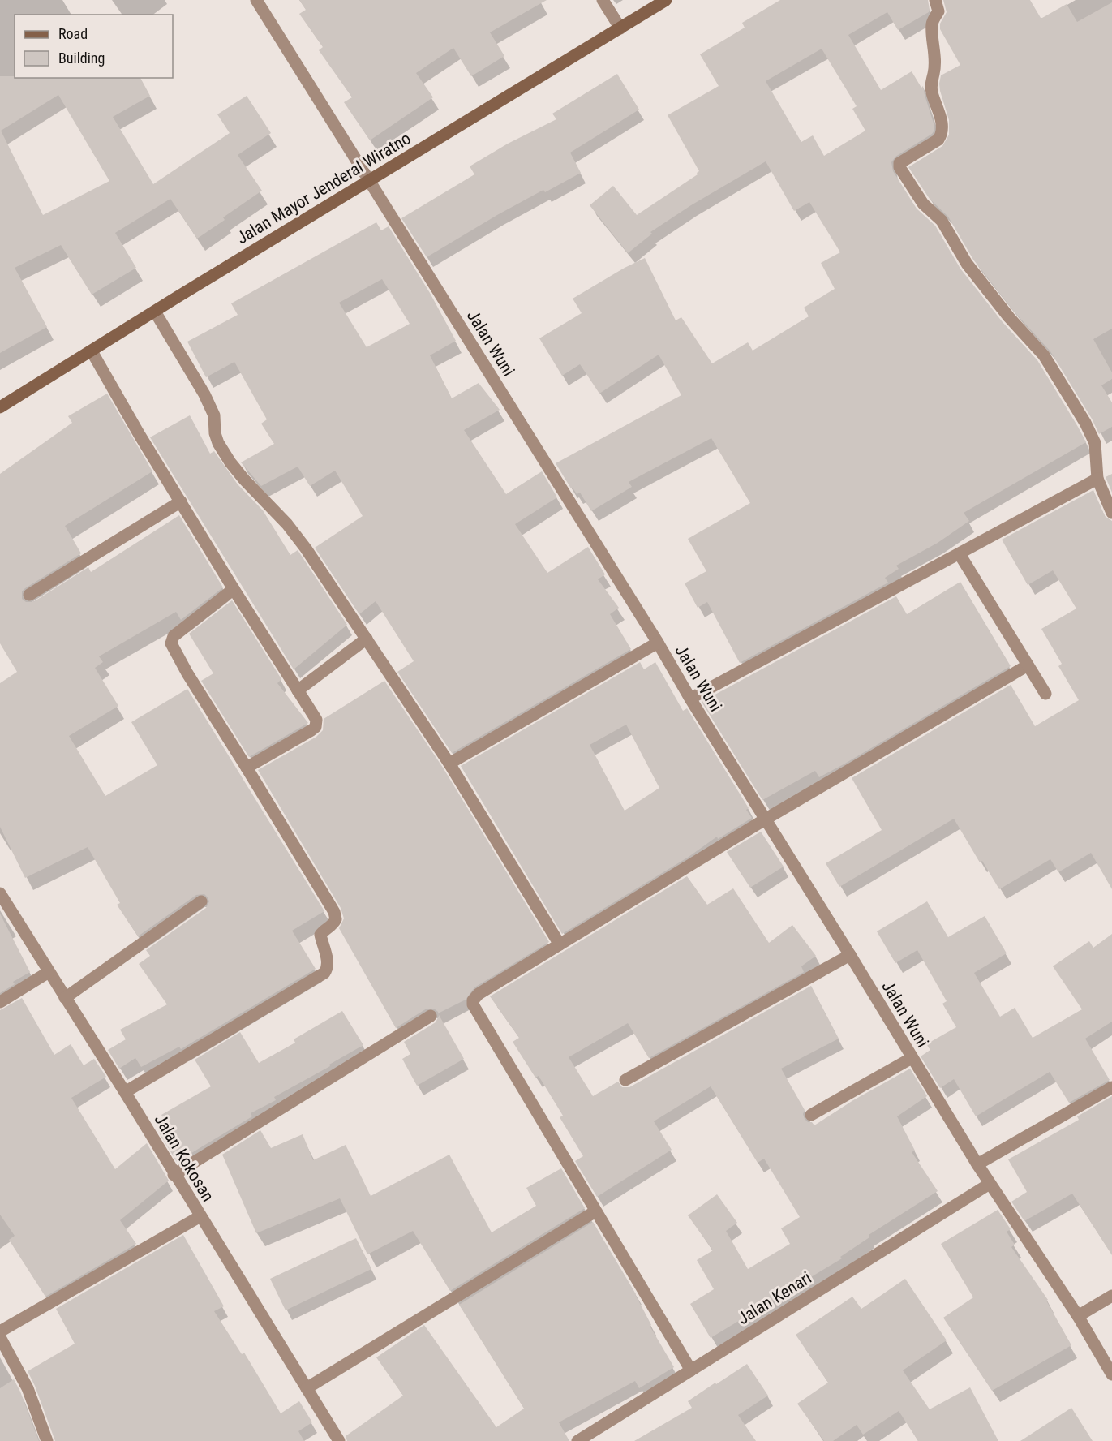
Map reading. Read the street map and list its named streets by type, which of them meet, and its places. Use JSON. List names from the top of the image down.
{
  "streets": {
    "street": [
      "Jalan Mayor Jenderal Wiratno",
      "Jalan Wuni",
      "Jalan Kokosan",
      "Jalan Kenari"
    ]
  },
  "crossings": [
    ["Jalan Mayor Jenderal Wiratno", "Jalan Wuni"],
    ["Jalan Wuni", "Jalan Kenari"]
  ],
  "legend": ["Road", "Building"]
}
